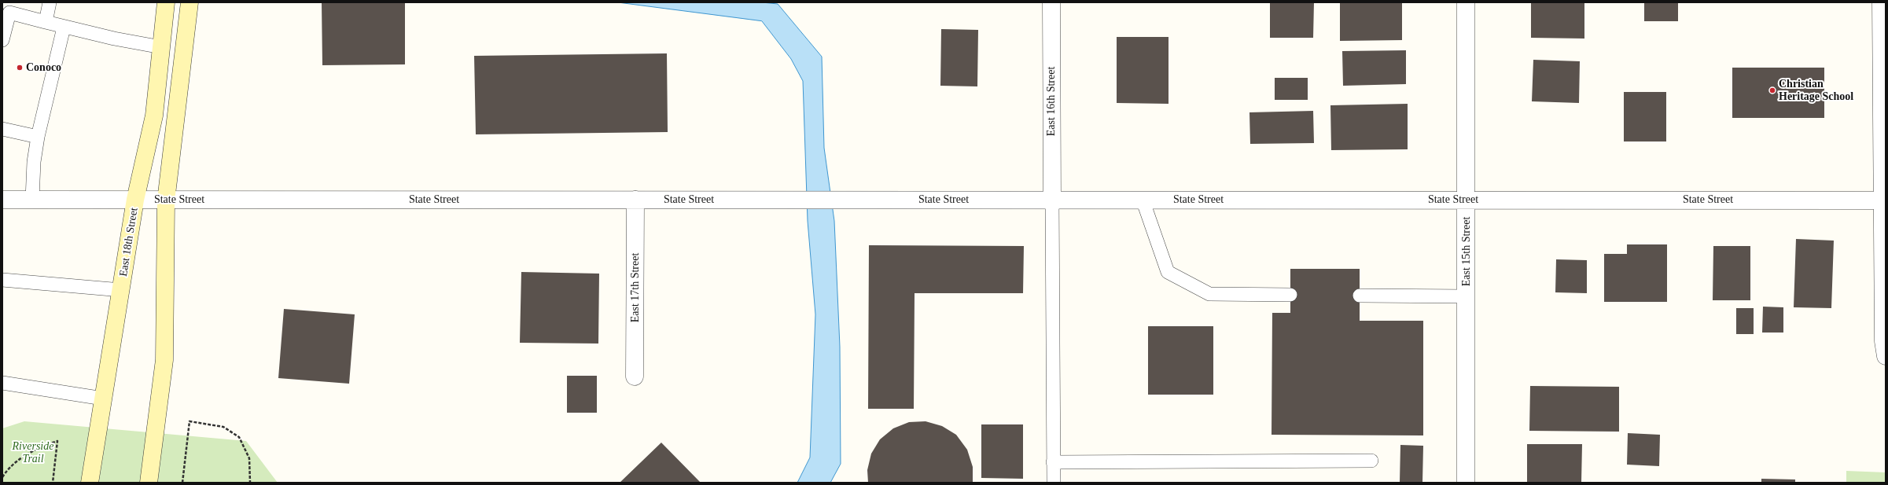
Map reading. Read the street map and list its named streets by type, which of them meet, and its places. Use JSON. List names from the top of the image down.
{
  "streets": {
    "main road": ["East 18th Street"],
    "street": [
      "East 16th Street",
      "State Street",
      "East 15th Street",
      "East 17th Street"
    ]
  },
  "crossings": [
    ["East 16th Street", "State Street"],
    ["State Street", "East 18th Street"],
    ["State Street", "East 15th Street"],
    ["State Street", "East 17th Street"]
  ],
  "parks": ["Riverside Trail"],
  "places": ["Conoco", "Christian Heritage School"]
}
